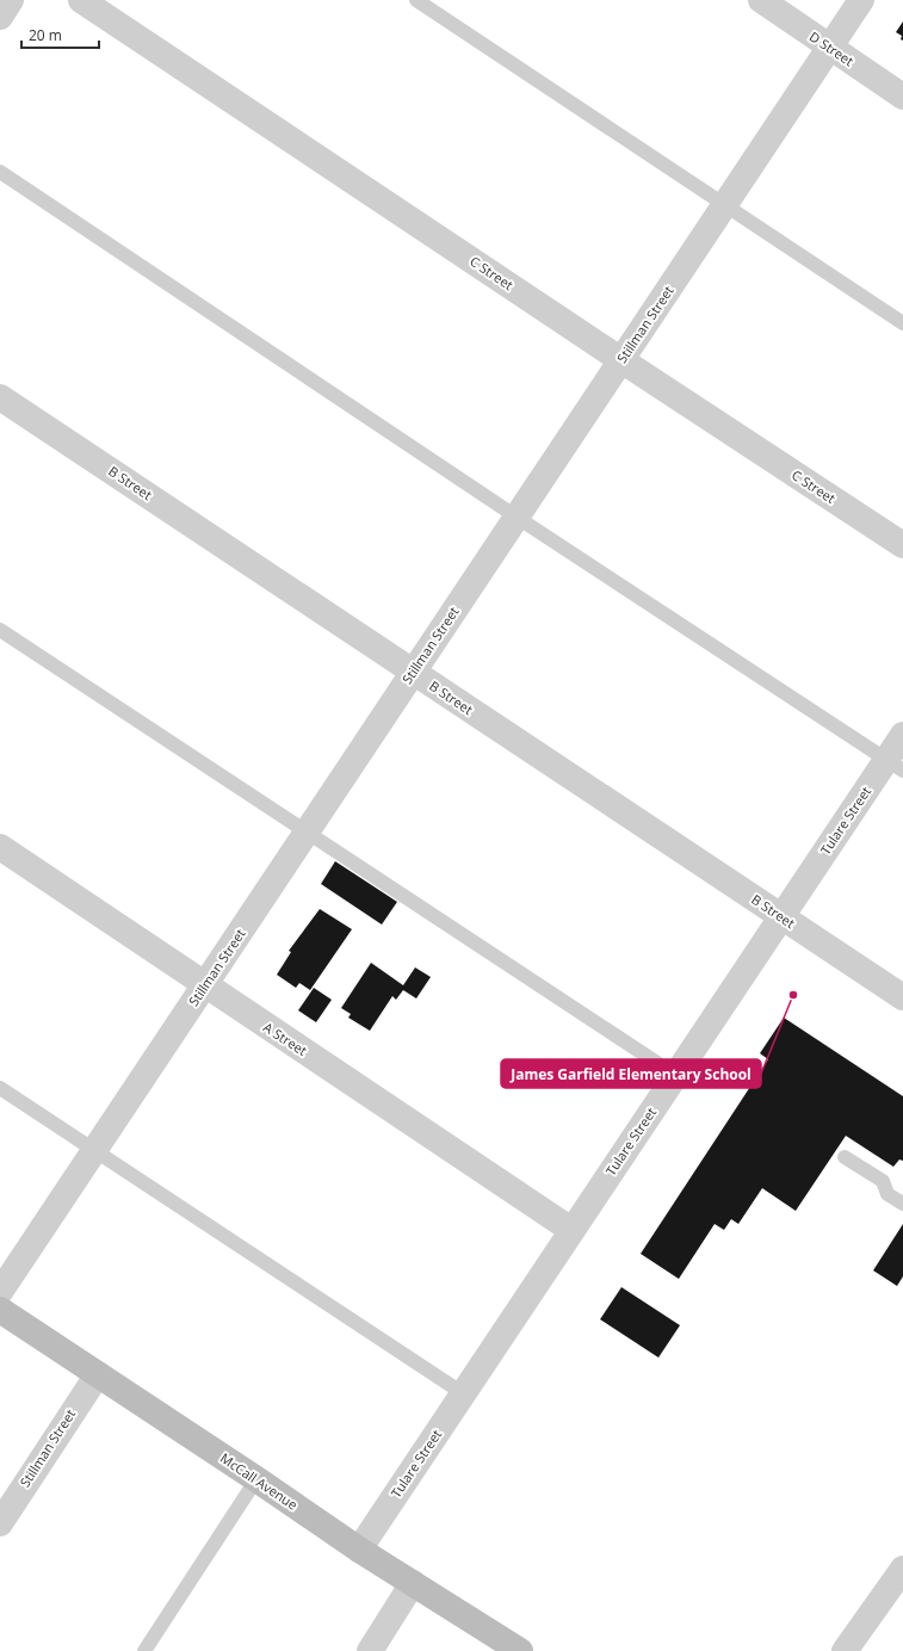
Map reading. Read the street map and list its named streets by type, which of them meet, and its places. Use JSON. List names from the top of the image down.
{
  "streets": {
    "main road": ["McCall Avenue"],
    "street": [
      "D Street",
      "C Street",
      "Stillman Street",
      "B Street",
      "Tulare Street",
      "A Street"
    ]
  },
  "crossings": [
    ["D Street", "Stillman Street"],
    ["C Street", "Stillman Street"],
    ["Stillman Street", "B Street"],
    ["Stillman Street", "A Street"],
    ["Stillman Street", "McCall Avenue"],
    ["B Street", "Tulare Street"],
    ["Tulare Street", "A Street"],
    ["Tulare Street", "McCall Avenue"]
  ],
  "places": ["James Garfield Elementary School"],
  "scale_bar": "20 m"
}
